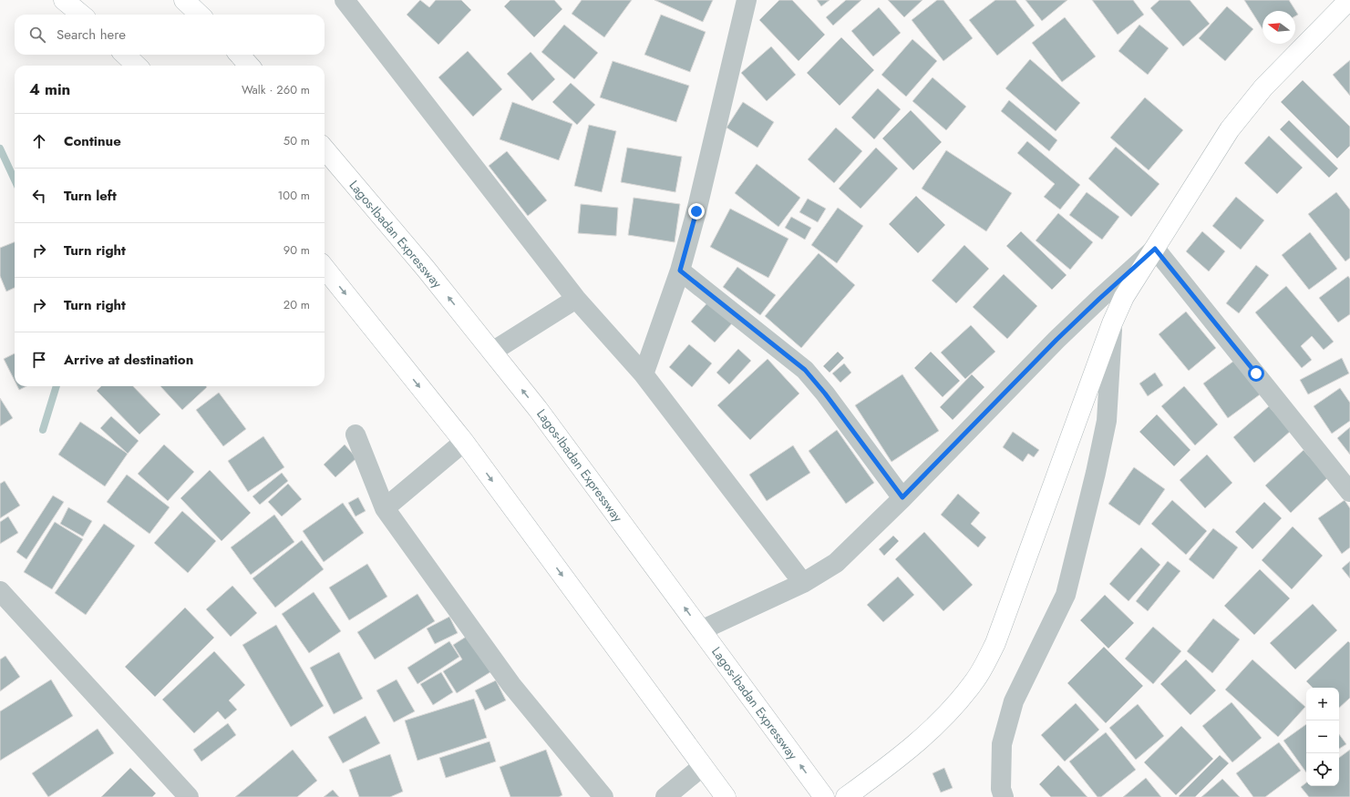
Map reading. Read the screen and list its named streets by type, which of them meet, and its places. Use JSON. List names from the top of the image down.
{
  "streets": {
    "main road": ["Lagos-Ibadan Expressway"]
  },
  "north": "left",
  "page": {
    "search": "Search here",
    "heading": ["4 min", "Walk · 260 m"],
    "list": [
      ["Continue", "50 m"],
      ["Turn left", "100 m"],
      ["Turn right", "90 m"],
      ["Turn right", "20 m"],
      "Arrive at destination"
    ],
    "map_buttons": ["+", "−"]
  }
}
